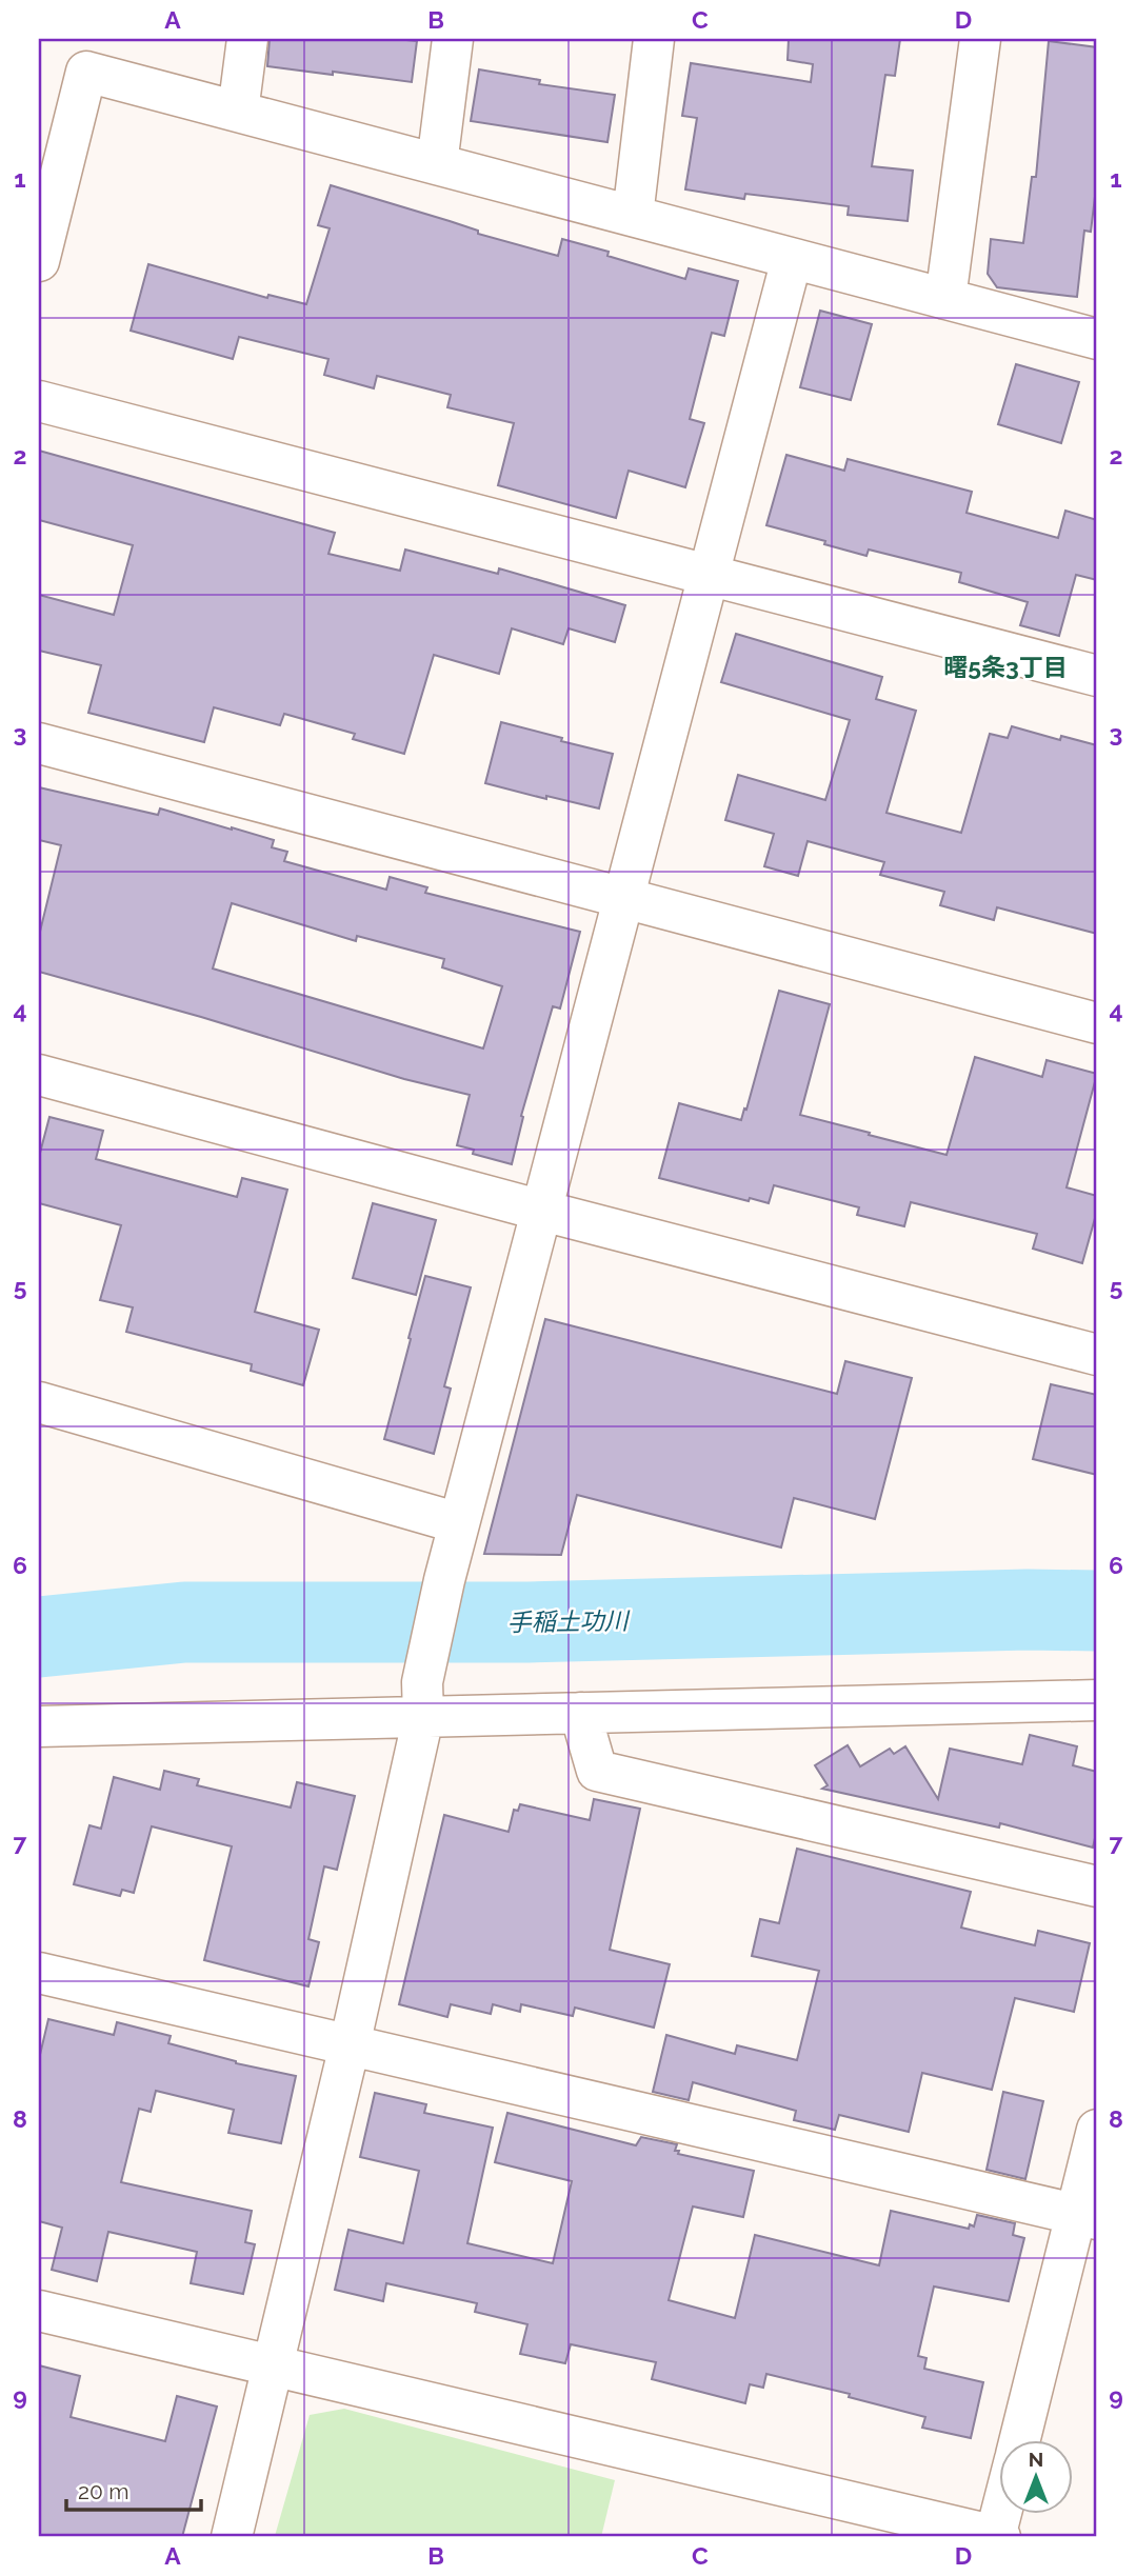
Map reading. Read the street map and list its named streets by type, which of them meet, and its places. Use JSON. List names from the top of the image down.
{
  "districts": ["曙5条3丁目"],
  "water": ["手稲土功川"],
  "scale_bar": "20 m",
  "north": "top",
  "grid": {
    "columns": [
      "A",
      "B",
      "C",
      "D"
    ],
    "rows": [
      "1",
      "2",
      "3",
      "4",
      "5",
      "6",
      "7",
      "8",
      "9"
    ]
  }
}
